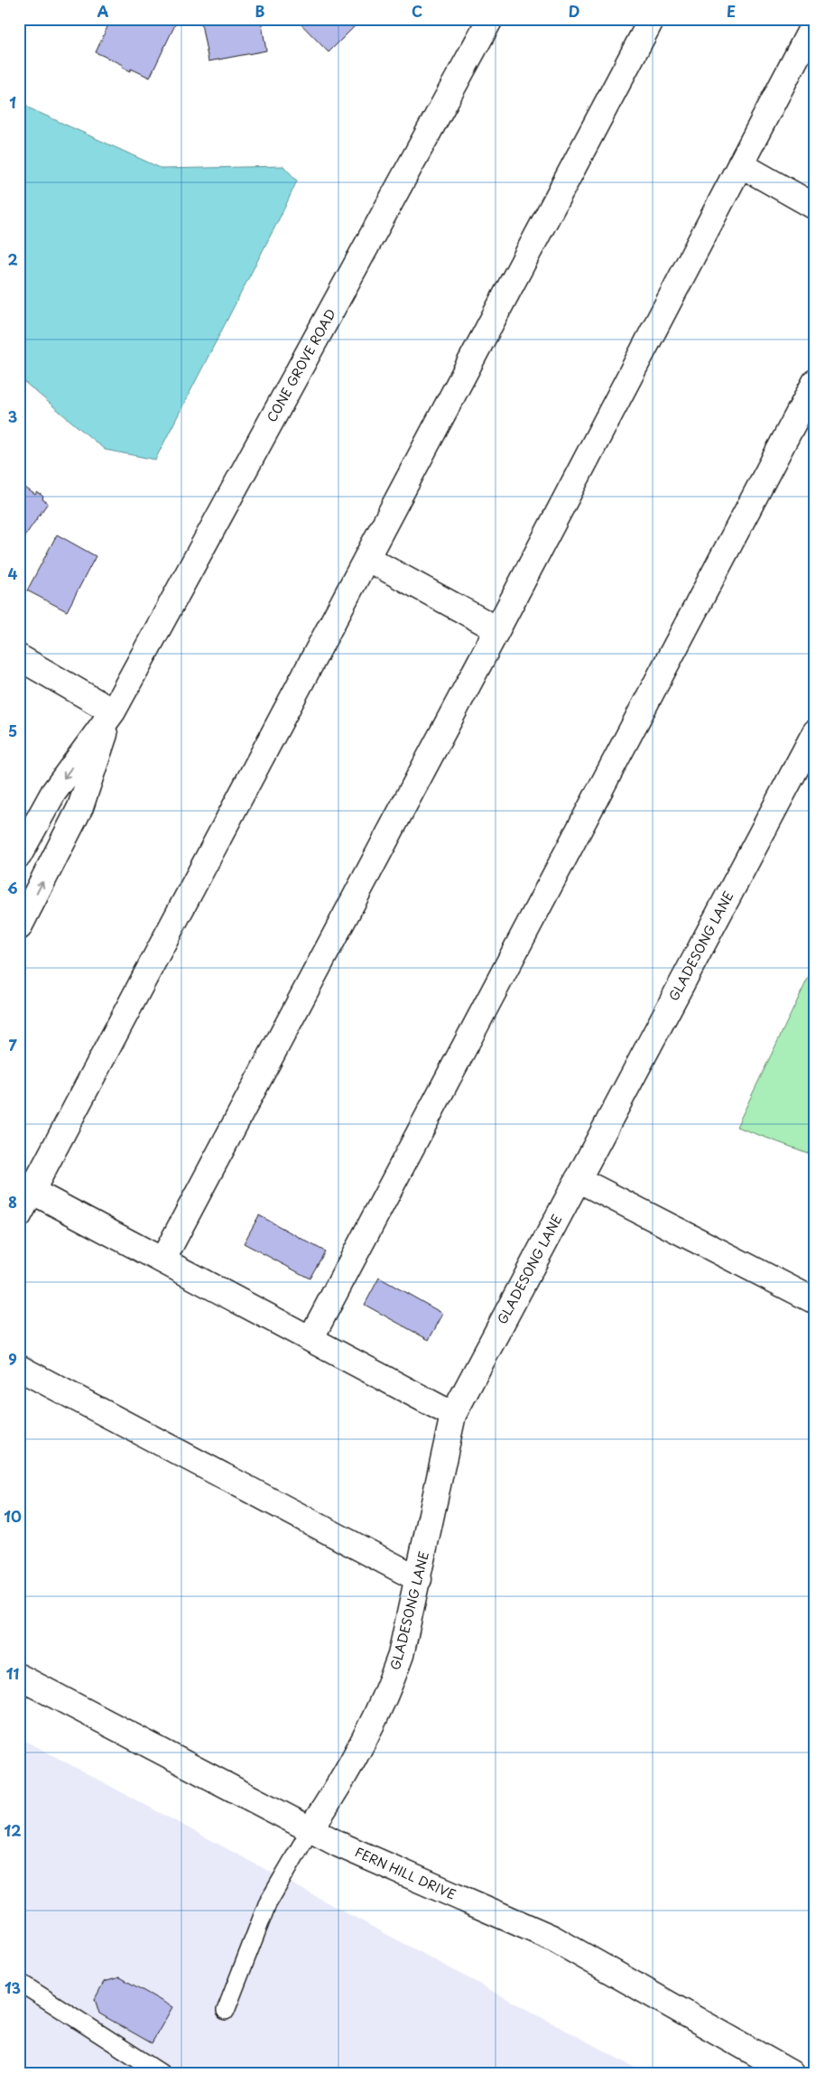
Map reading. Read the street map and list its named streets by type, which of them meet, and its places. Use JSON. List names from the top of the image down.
{
  "streets": {
    "street": ["CONE GROVE ROAD", "GLADESONG LANE", "FERN HILL DRIVE"]
  },
  "crossings": [
    ["GLADESONG LANE", "FERN HILL DRIVE"]
  ],
  "grid": {
    "columns": [
      "A",
      "B",
      "C",
      "D",
      "E"
    ],
    "rows": [
      "1",
      "2",
      "3",
      "4",
      "5",
      "6",
      "7",
      "8",
      "9",
      "10",
      "11",
      "12",
      "13"
    ]
  }
}
